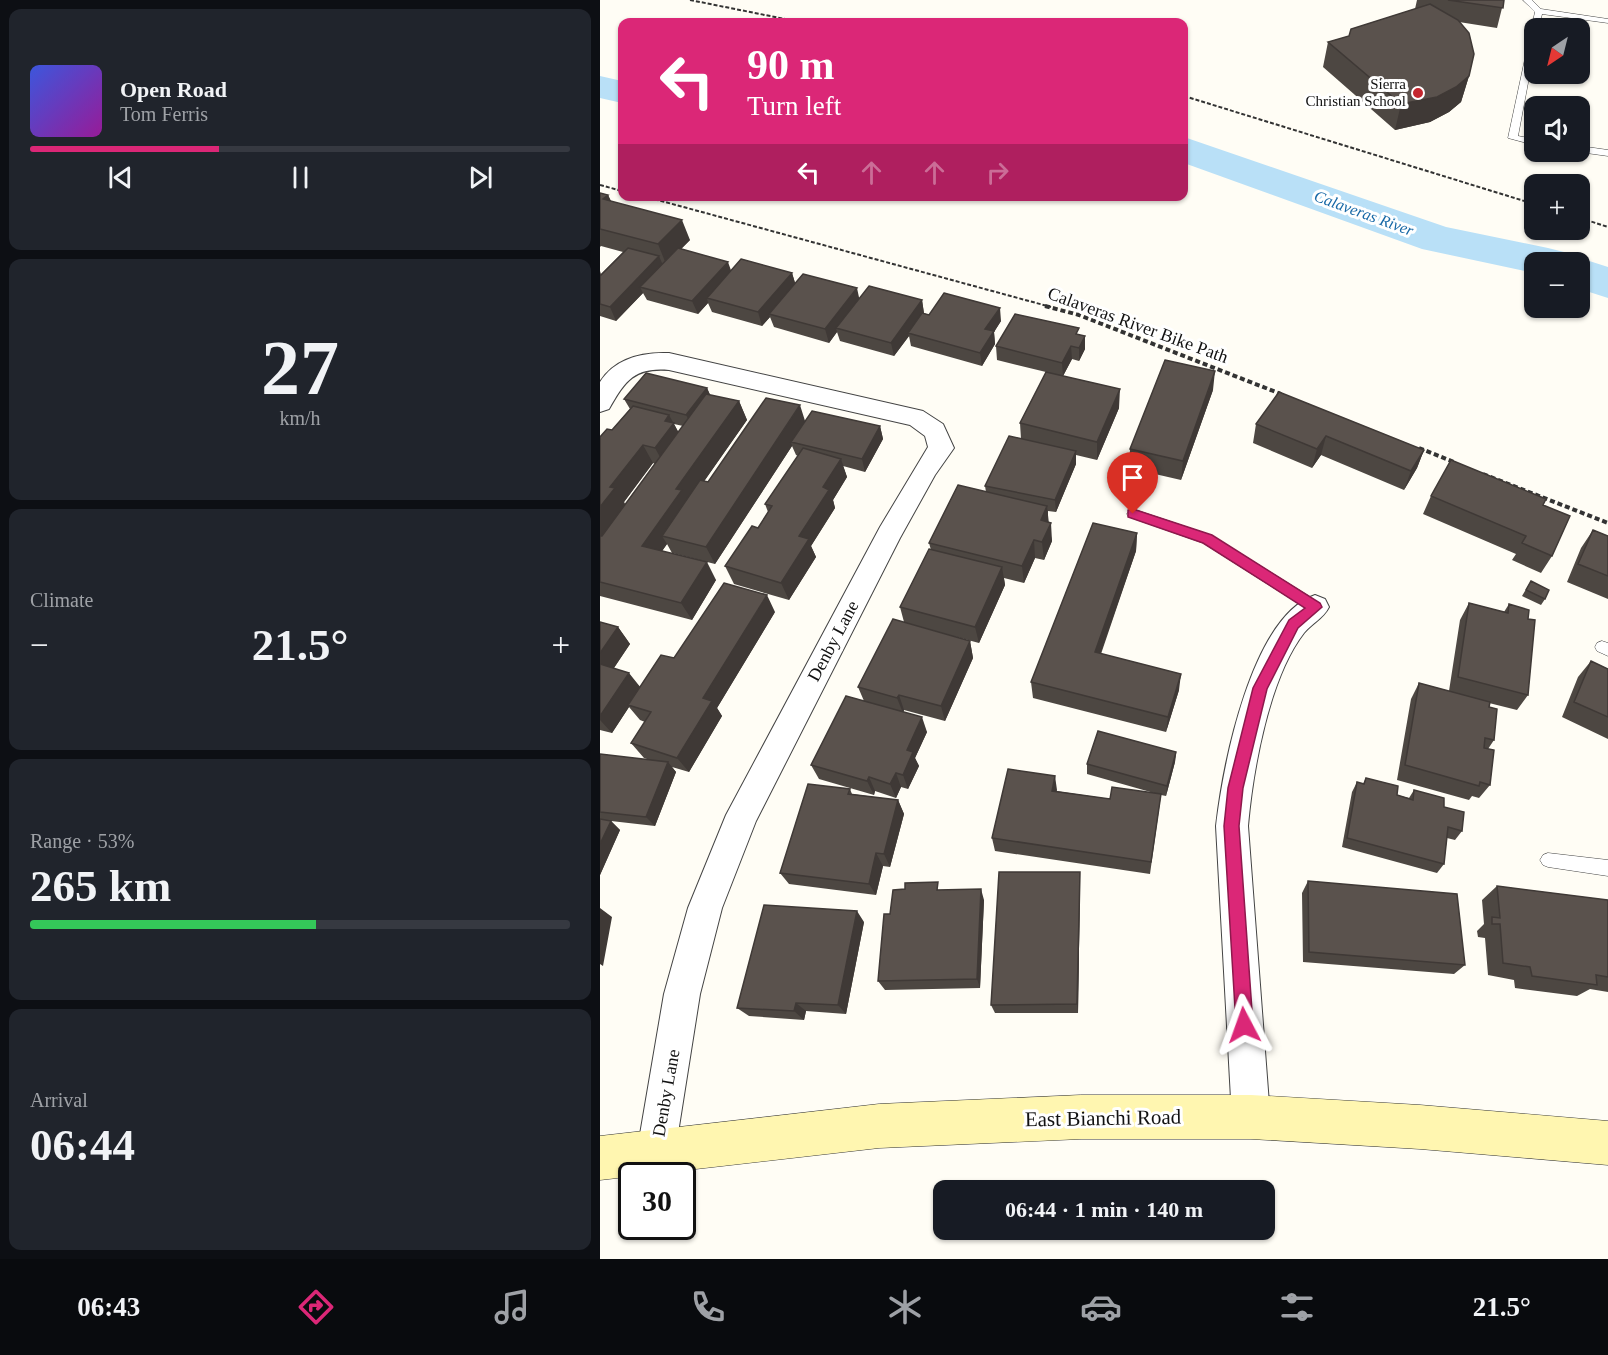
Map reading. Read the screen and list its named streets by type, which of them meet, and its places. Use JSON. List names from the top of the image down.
{
  "streets": {
    "street": ["Denby Lane", "East Bianchi Road"],
    "path": ["Calaveras River Bike Path"]
  },
  "crossings": [
    ["Denby Lane", "East Bianchi Road"]
  ],
  "water": ["Calaveras River"],
  "places": ["Sierra Christian School"],
  "north": "bottom left",
  "page": {
    "map_buttons": ["+", "−"],
    "turn": ["90 m", "Turn left"],
    "song": ["Open Road", "Tom Ferris"],
    "tile": [
      ["27", "km/h"],
      "Climate",
      ["Range · 53%", "265 km"],
      ["Arrival", "06:44"]
    ],
    "heat": ["−", "21.5°", "+"],
    "limit": "30",
    "trip": "06:44 · 1 min · 140 m",
    "tabs": ["06:43", "21.5°"]
  }
}
